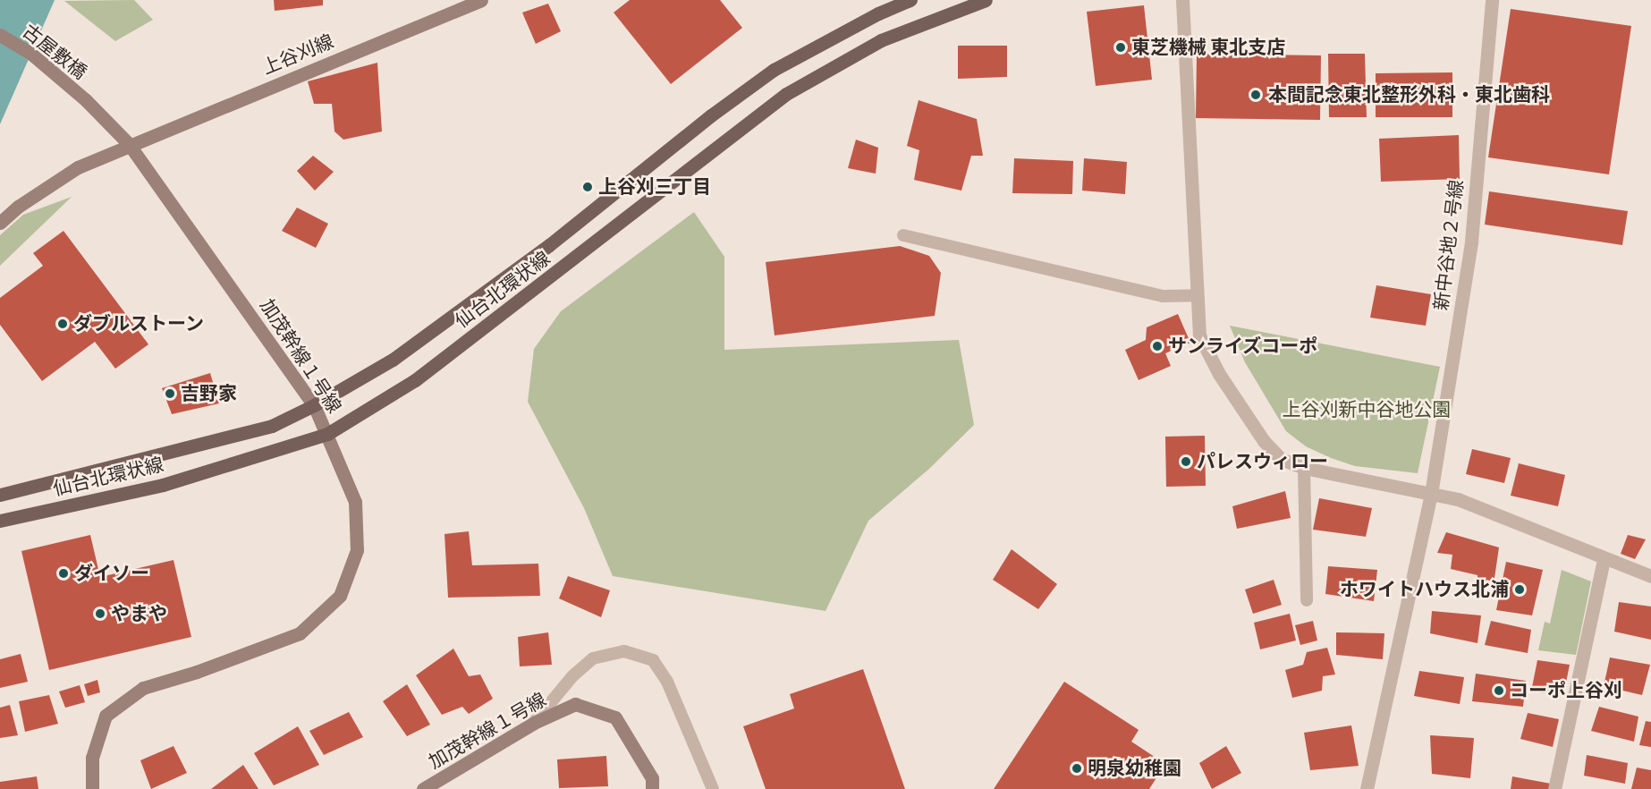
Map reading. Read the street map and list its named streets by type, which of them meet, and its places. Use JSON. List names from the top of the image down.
{
  "streets": {
    "main road": ["仙台北環状線"],
    "street": [
      "古屋敷橋",
      "上谷刈線",
      "新中谷地２号線",
      "加茂幹線１号線"
    ]
  },
  "crossings": [
    ["古屋敷橋", "上谷刈線"],
    ["古屋敷橋", "加茂幹線１号線"],
    ["上谷刈線", "加茂幹線１号線"],
    ["仙台北環状線", "加茂幹線１号線"]
  ],
  "parks": ["上谷刈新中谷地公園"],
  "places": [
    "東芝機械 東北支店",
    "本間記念東北整形外科・東北歯科",
    "上谷刈三丁目",
    "ダブルストーン",
    "サンライズコーポ",
    "吉野家",
    "パレスウィロー",
    "ダイソー",
    "ホワイトハウス北浦",
    "やまや",
    "コーポ上谷刈",
    "明泉幼稚園"
  ]
}
